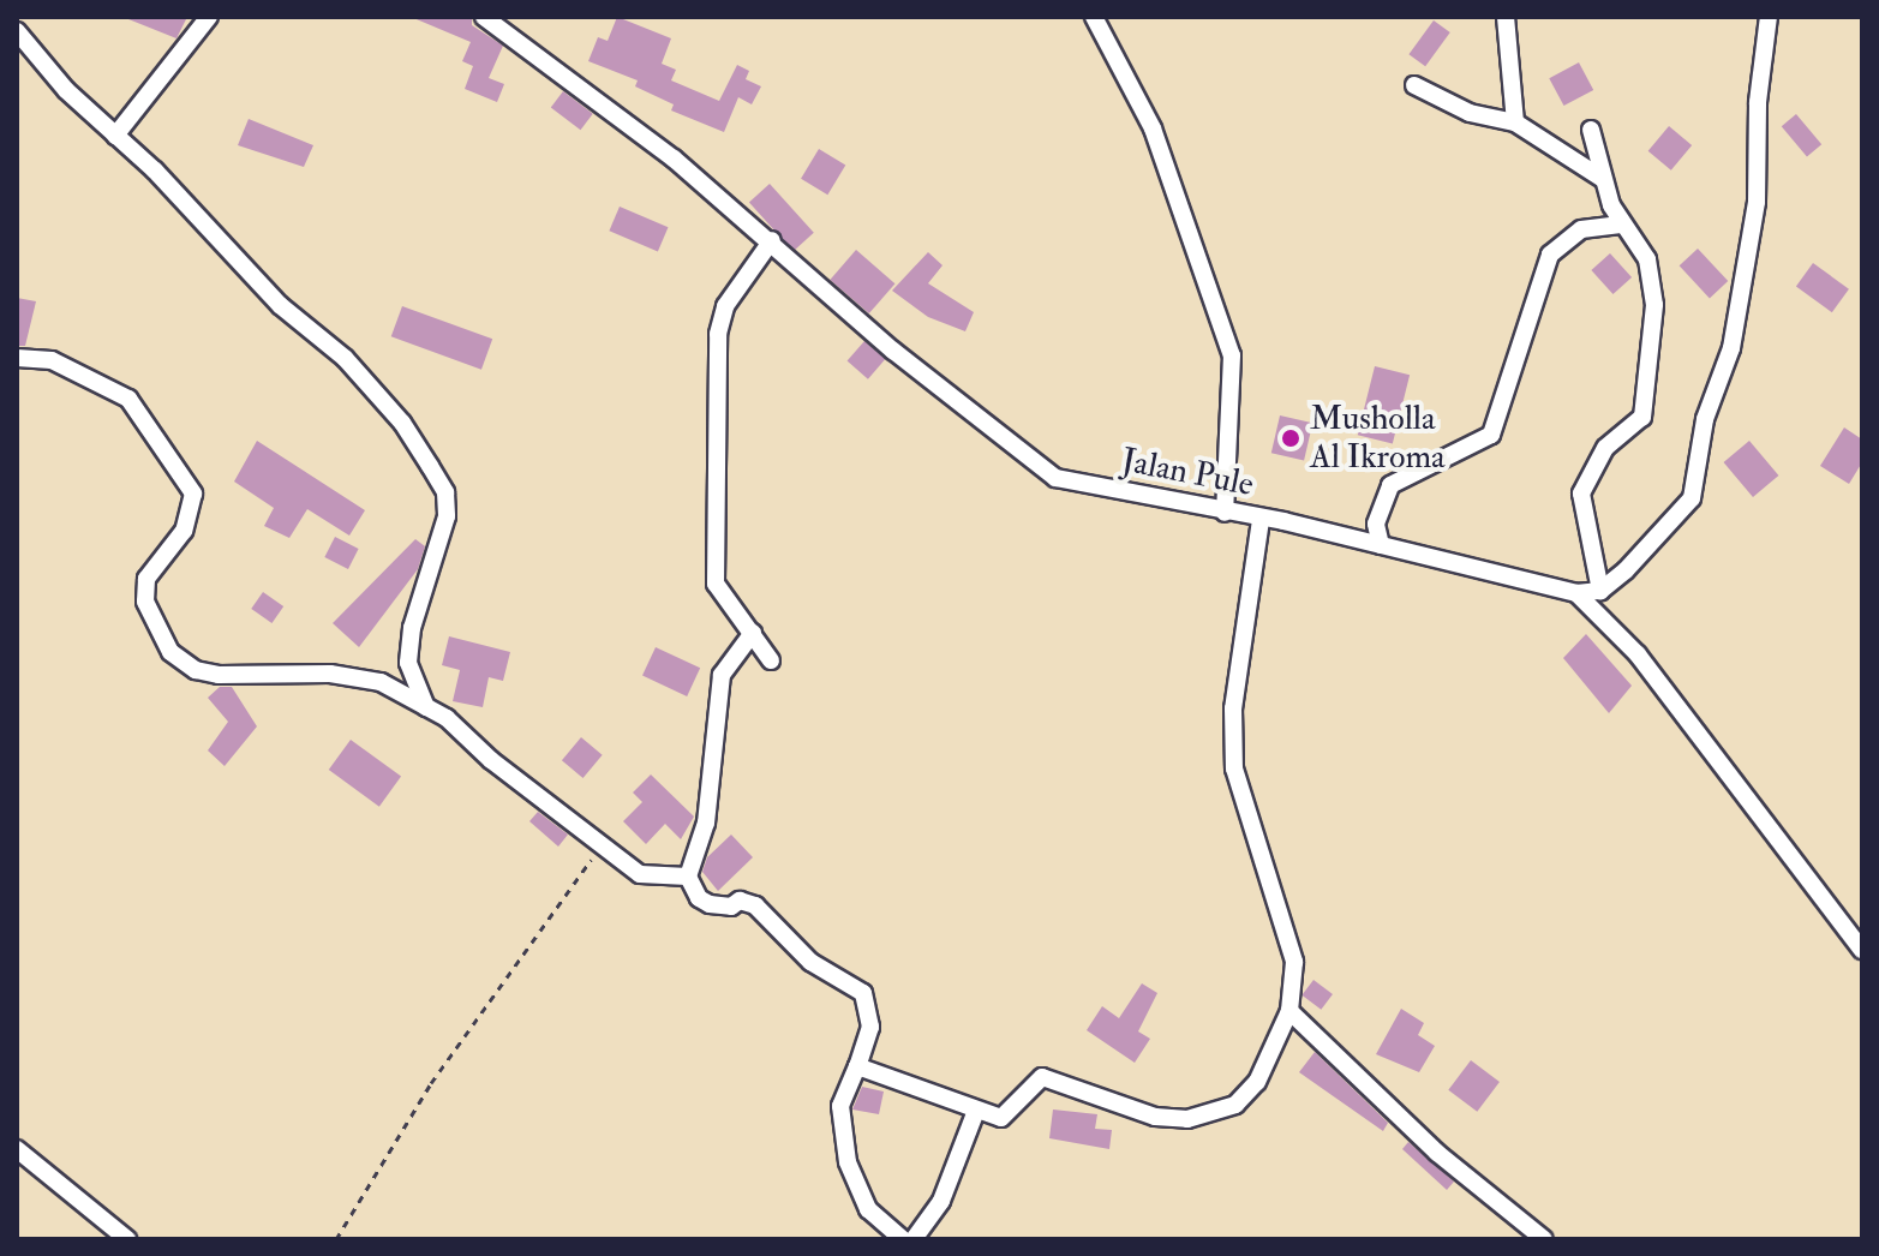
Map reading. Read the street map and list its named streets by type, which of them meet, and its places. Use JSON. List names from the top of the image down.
{
  "streets": {
    "street": ["Jalan Pule"]
  },
  "places": ["Musholla Al Ikroma"]
}
